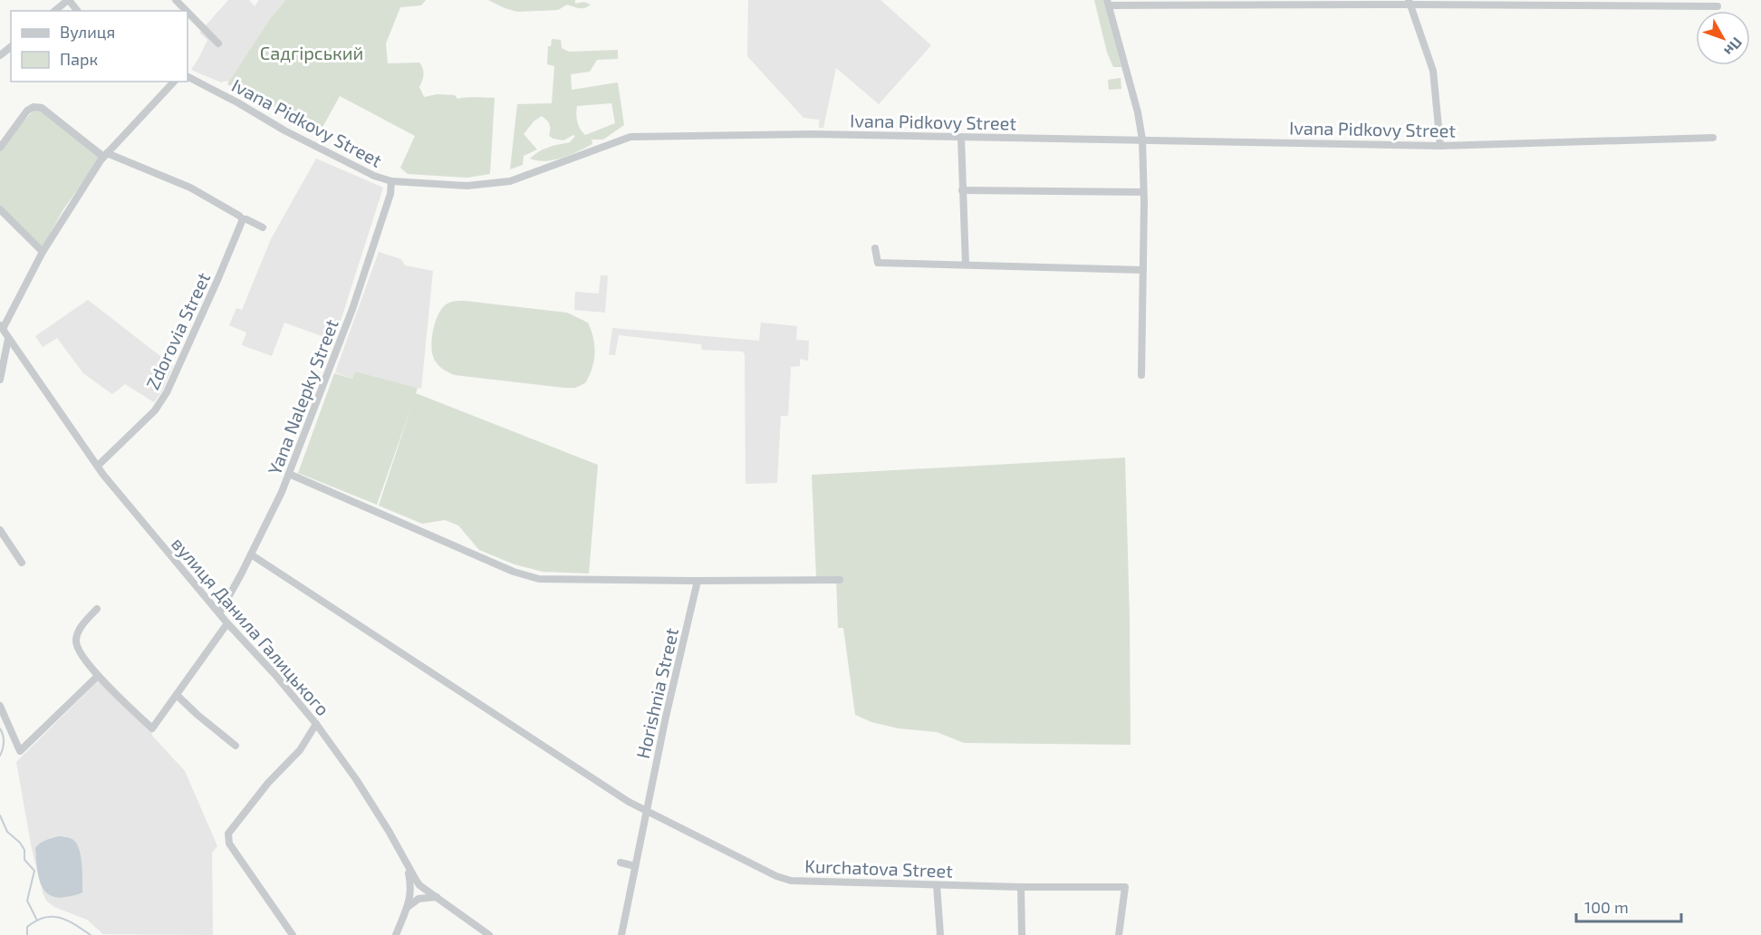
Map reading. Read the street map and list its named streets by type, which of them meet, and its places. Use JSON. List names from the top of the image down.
{
  "streets": {
    "street": [
      "Ivana Pidkovy Street",
      "Zdorovia Street",
      "Yana Nalepky Street",
      "вулиця Данила Галицького",
      "Horishnia Street",
      "Kurchatova Street"
    ]
  },
  "crossings": [
    ["Ivana Pidkovy Street", "Yana Nalepky Street"],
    ["Zdorovia Street", "вулиця Данила Галицького"],
    ["Yana Nalepky Street", "вулиця Данила Галицького"],
    ["Yana Nalepky Street", "Kurchatova Street"],
    ["Horishnia Street", "Kurchatova Street"]
  ],
  "parks": ["Садгірський"],
  "legend": ["Вулиця", "Парк"],
  "scale_bar": "100 m",
  "north": "bottom right"
}
